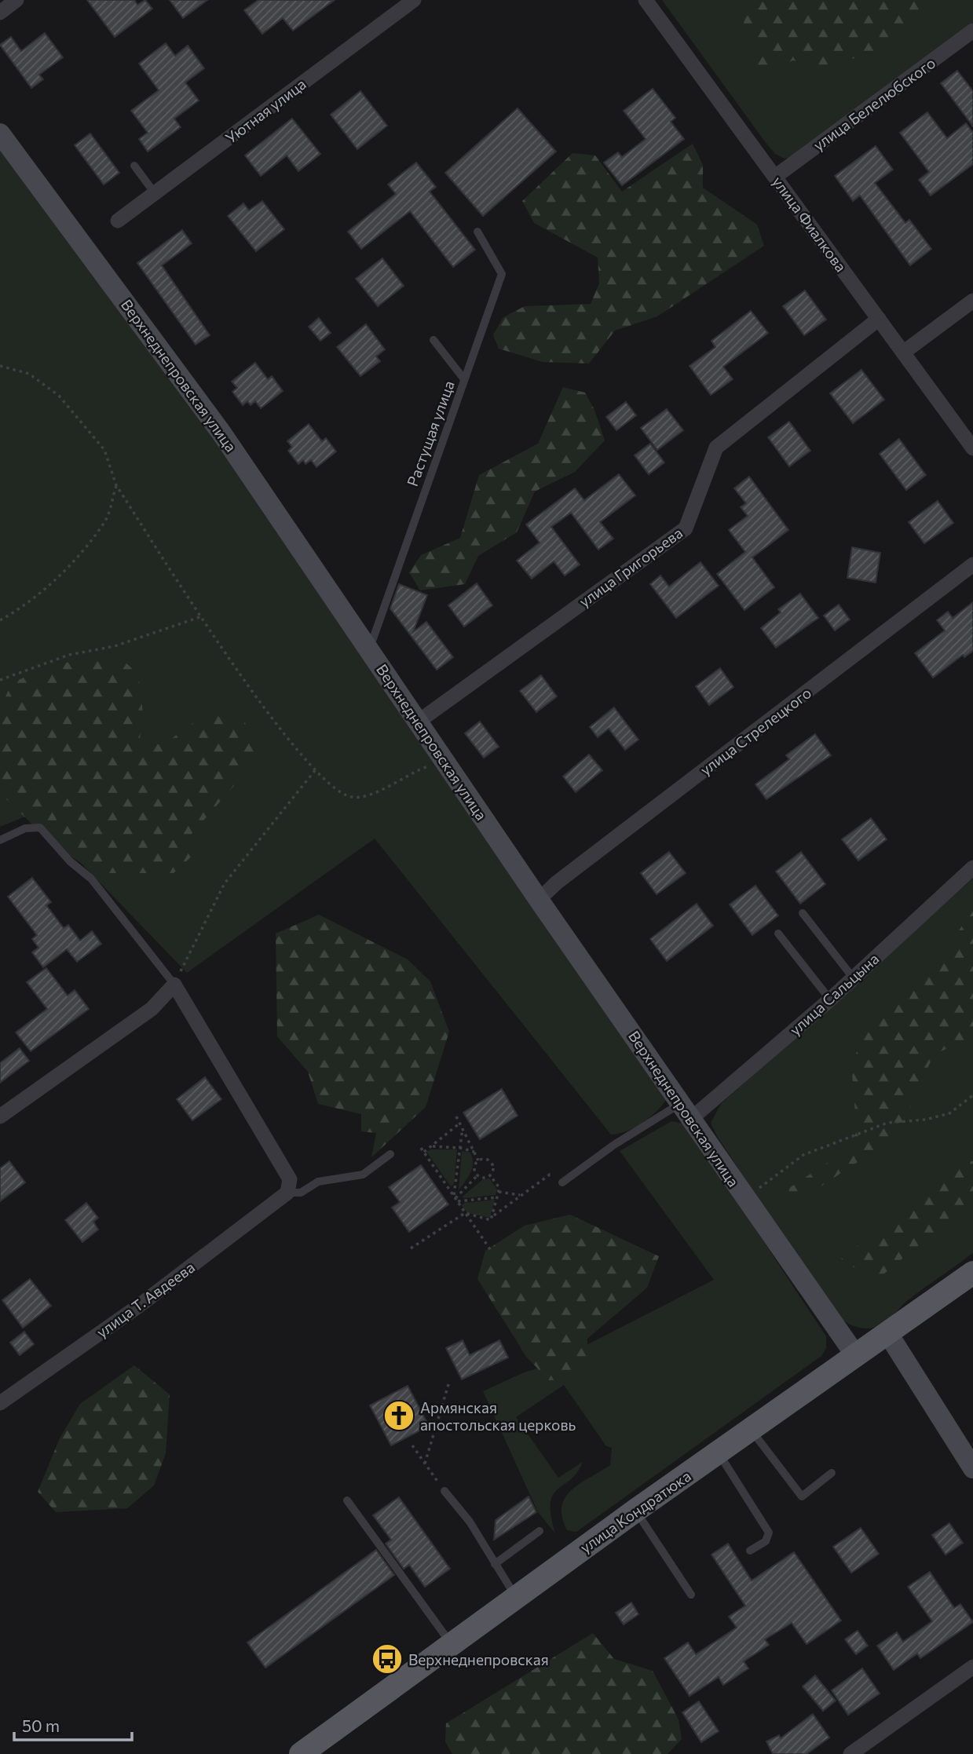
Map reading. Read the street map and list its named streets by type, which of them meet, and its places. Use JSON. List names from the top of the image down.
{
  "streets": {
    "main road": ["улица Кондратюка"],
    "street": [
      "улица Белелюбского",
      "Уютная улица",
      "улица Фиалкова",
      "Верхнеднепровская улица",
      "улица Григорьева",
      "улица Стрелецкого",
      "улица Сальцына",
      "улица Т. Авдеева"
    ],
    "lane": ["Растущая улица"]
  },
  "crossings": [
    ["улица Белелюбского", "улица Фиалкова"],
    ["улица Фиалкова", "улица Григорьева"],
    ["Верхнеднепровская улица", "Растущая улица"],
    ["Верхнеднепровская улица", "улица Григорьева"],
    ["Верхнеднепровская улица", "улица Стрелецкого"],
    ["Верхнеднепровская улица", "улица Сальцына"],
    ["Верхнеднепровская улица", "улица Кондратюка"]
  ],
  "places": {
    "church": ["Армянская апостольская церковь"],
    "bus stop": ["Верхнеднепровская"]
  },
  "scale_bar": "50 m"
}
